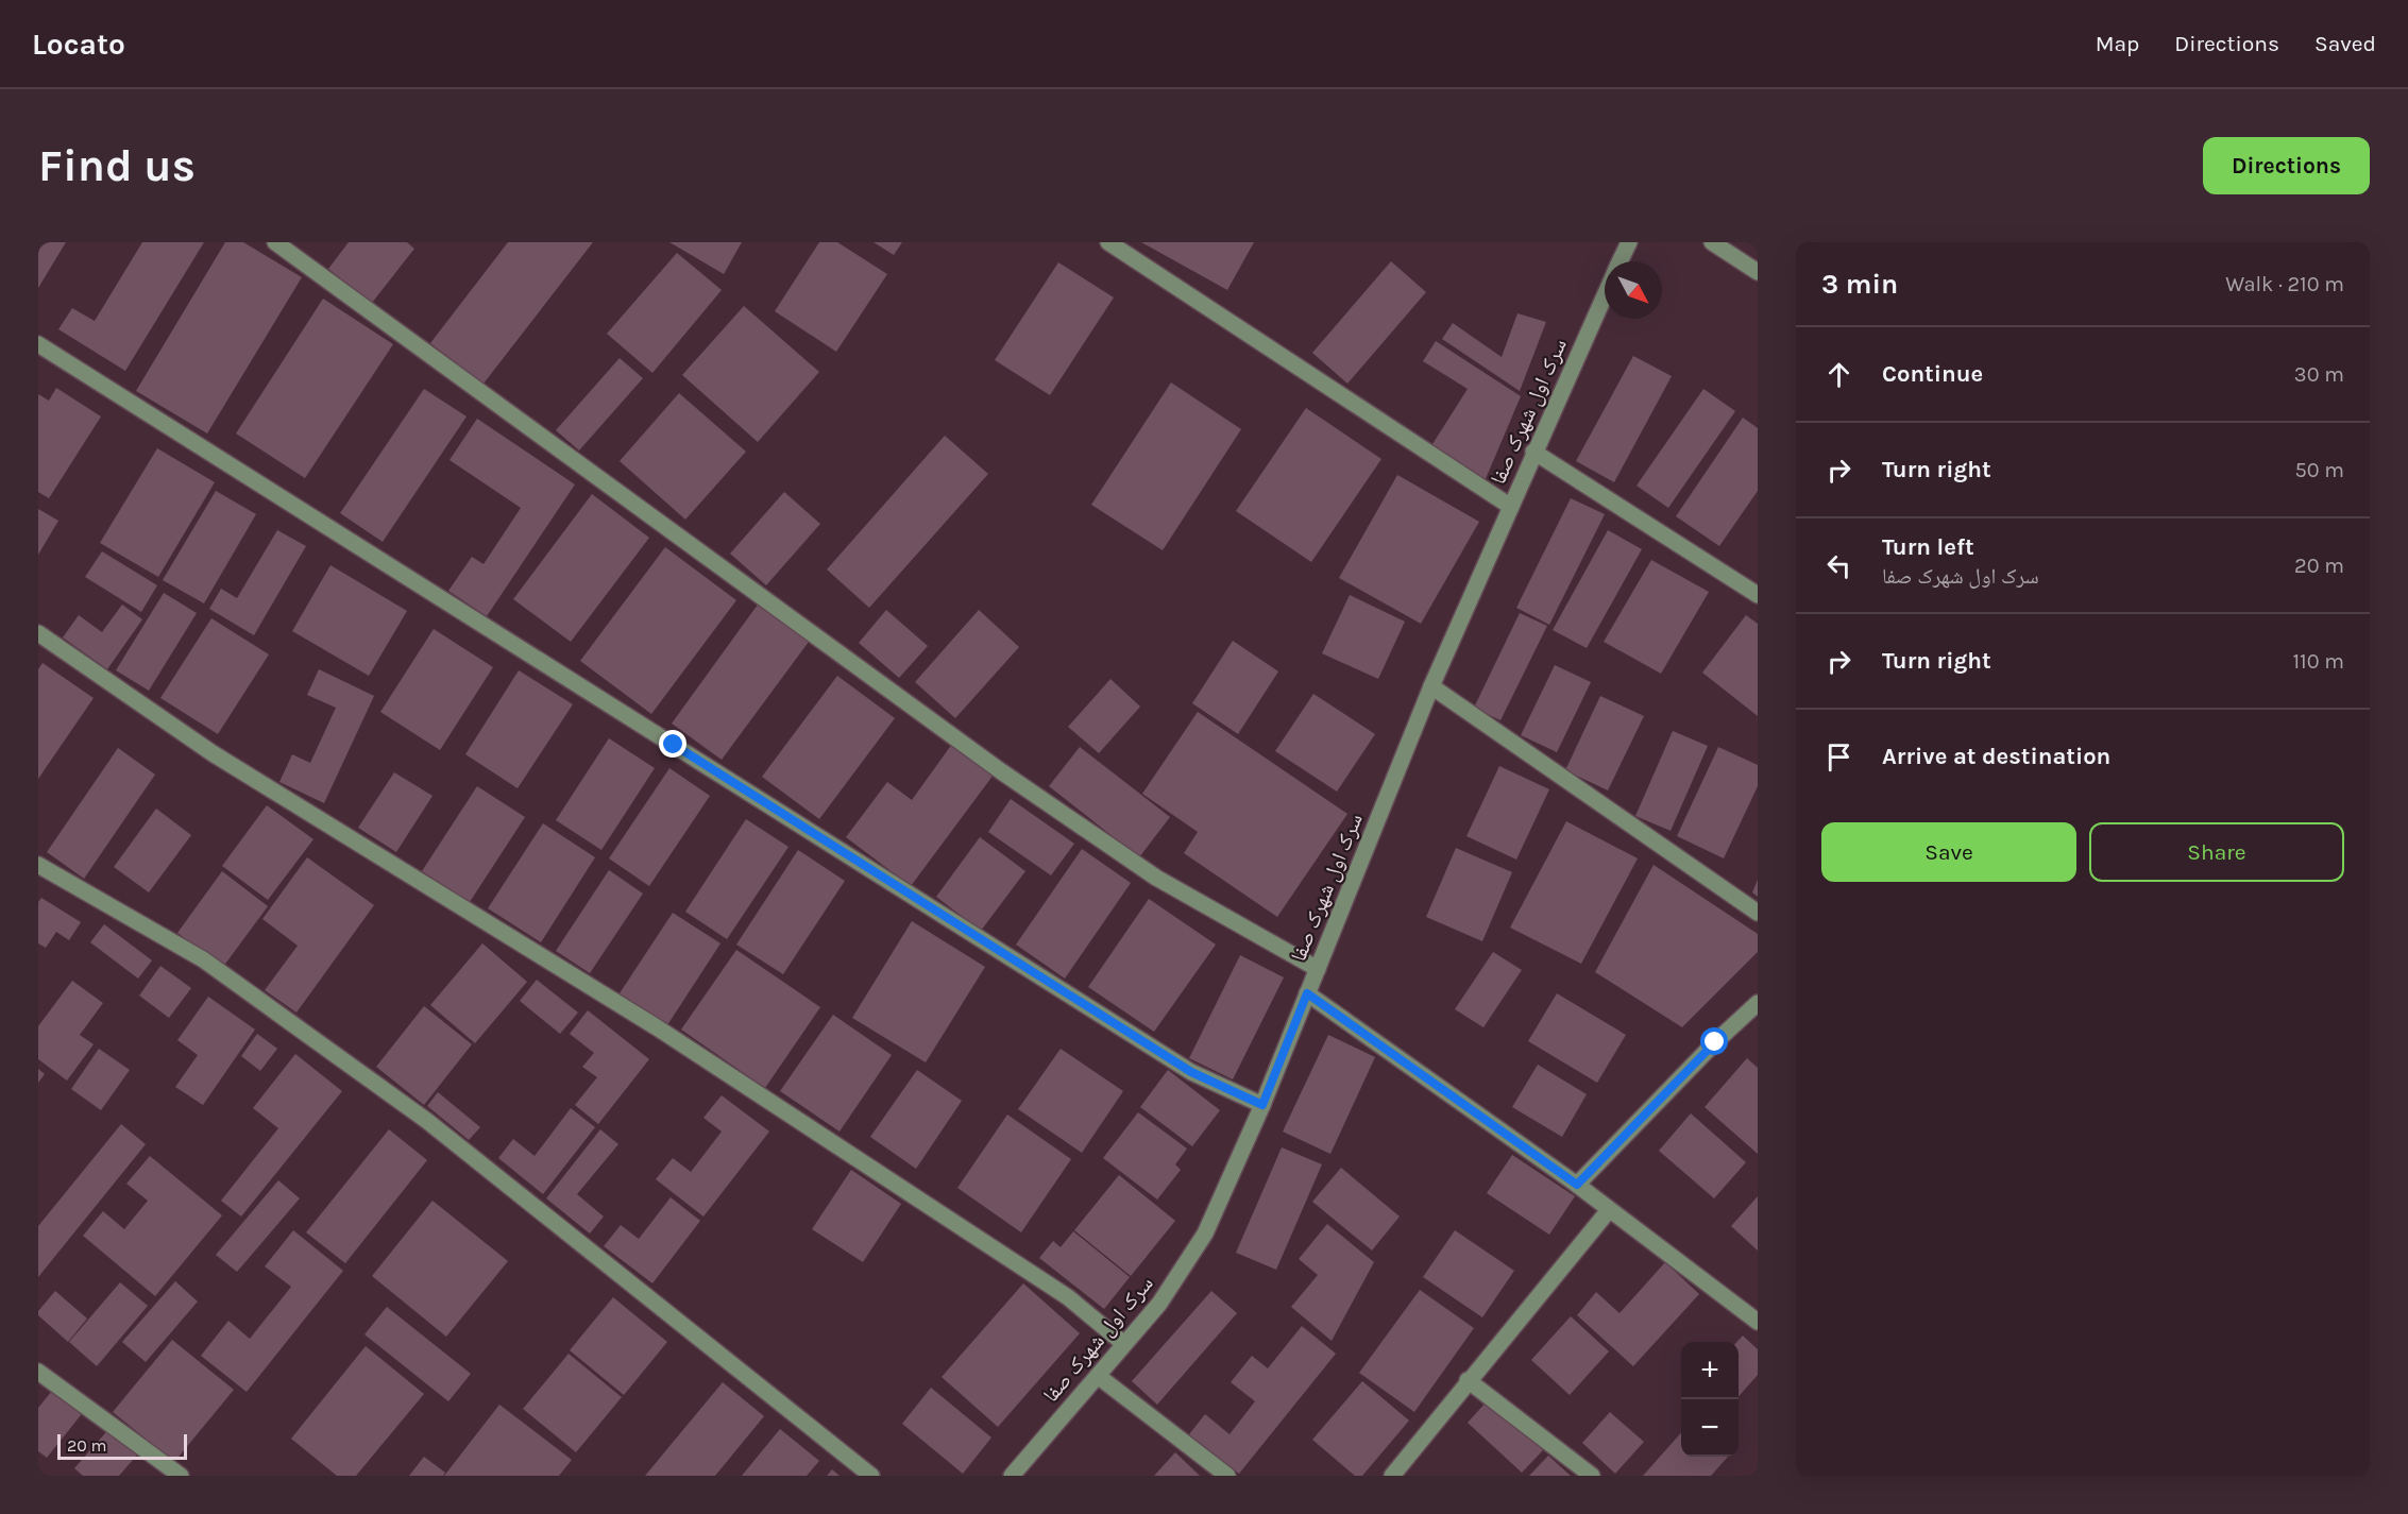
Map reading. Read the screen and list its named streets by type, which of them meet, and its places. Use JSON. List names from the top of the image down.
{
  "streets": {
    "street": ["سرک اول شهرک صفا"]
  },
  "scale_bar": "20 m",
  "north": "bottom right",
  "page": {
    "header": "Locato",
    "nav": ["Map", "Directions", "Saved"],
    "buttons": [
      "Directions",
      ["Save", "Share"]
    ],
    "title": "Find us",
    "heading": ["3 min", "Walk · 210 m"],
    "list": [
      ["Continue", "30 m"],
      ["Turn right", "50 m"],
      ["Turn left", "سرک اول شهرک صفا", "20 m"],
      ["Turn right", "110 m"],
      "Arrive at destination"
    ],
    "map_buttons": ["+", "−"],
    "scale": "20 m"
  }
}
